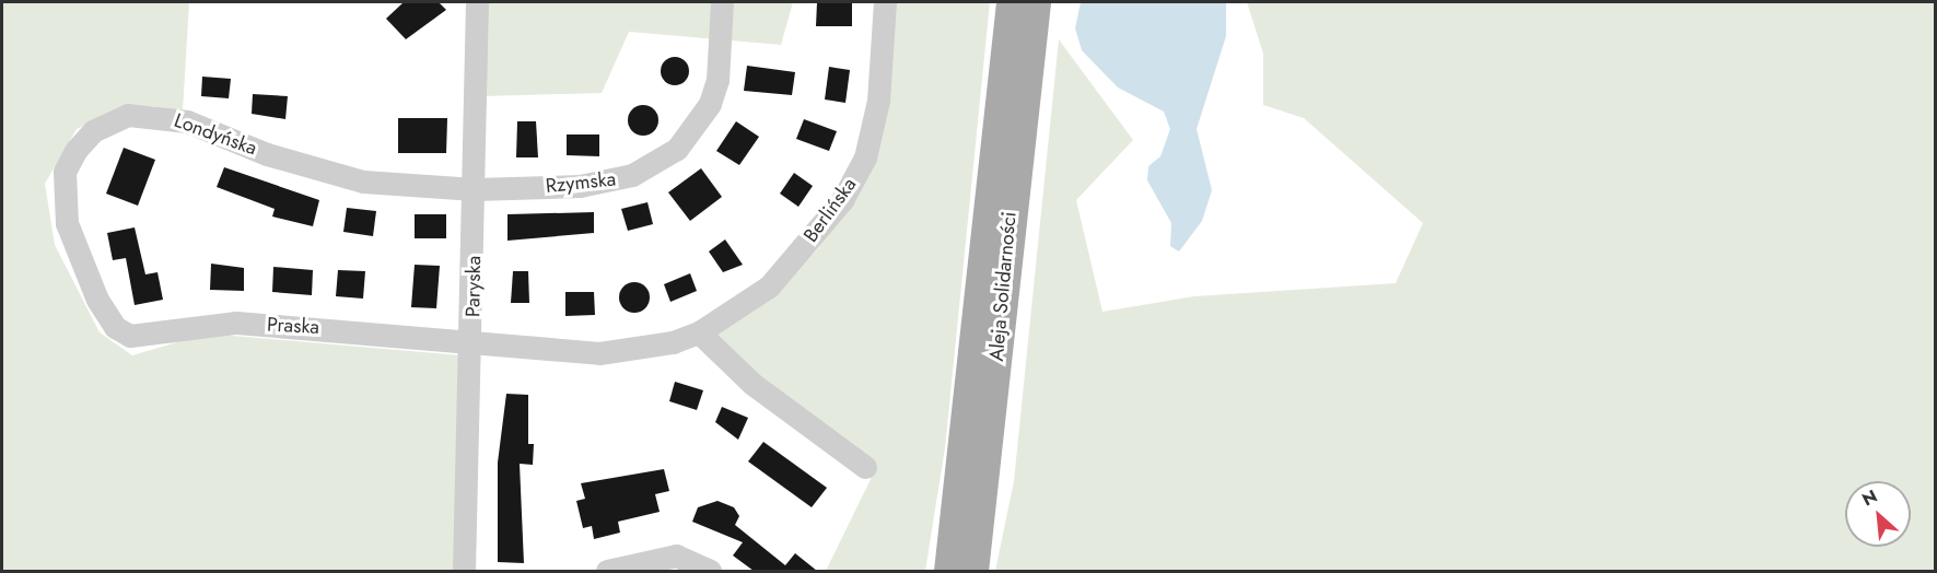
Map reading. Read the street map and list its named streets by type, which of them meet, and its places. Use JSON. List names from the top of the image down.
{
  "streets": {
    "main road": ["Aleja Solidarności"],
    "street": [
      "Londyńska",
      "Rzymska",
      "Berlińska",
      "Paryska",
      "Praska"
    ]
  },
  "crossings": [
    ["Londyńska", "Rzymska"],
    ["Londyńska", "Paryska"],
    ["Londyńska", "Praska"],
    ["Rzymska", "Paryska"],
    ["Berlińska", "Paryska"],
    ["Berlińska", "Praska"],
    ["Paryska", "Praska"]
  ],
  "north": "top left"
}
